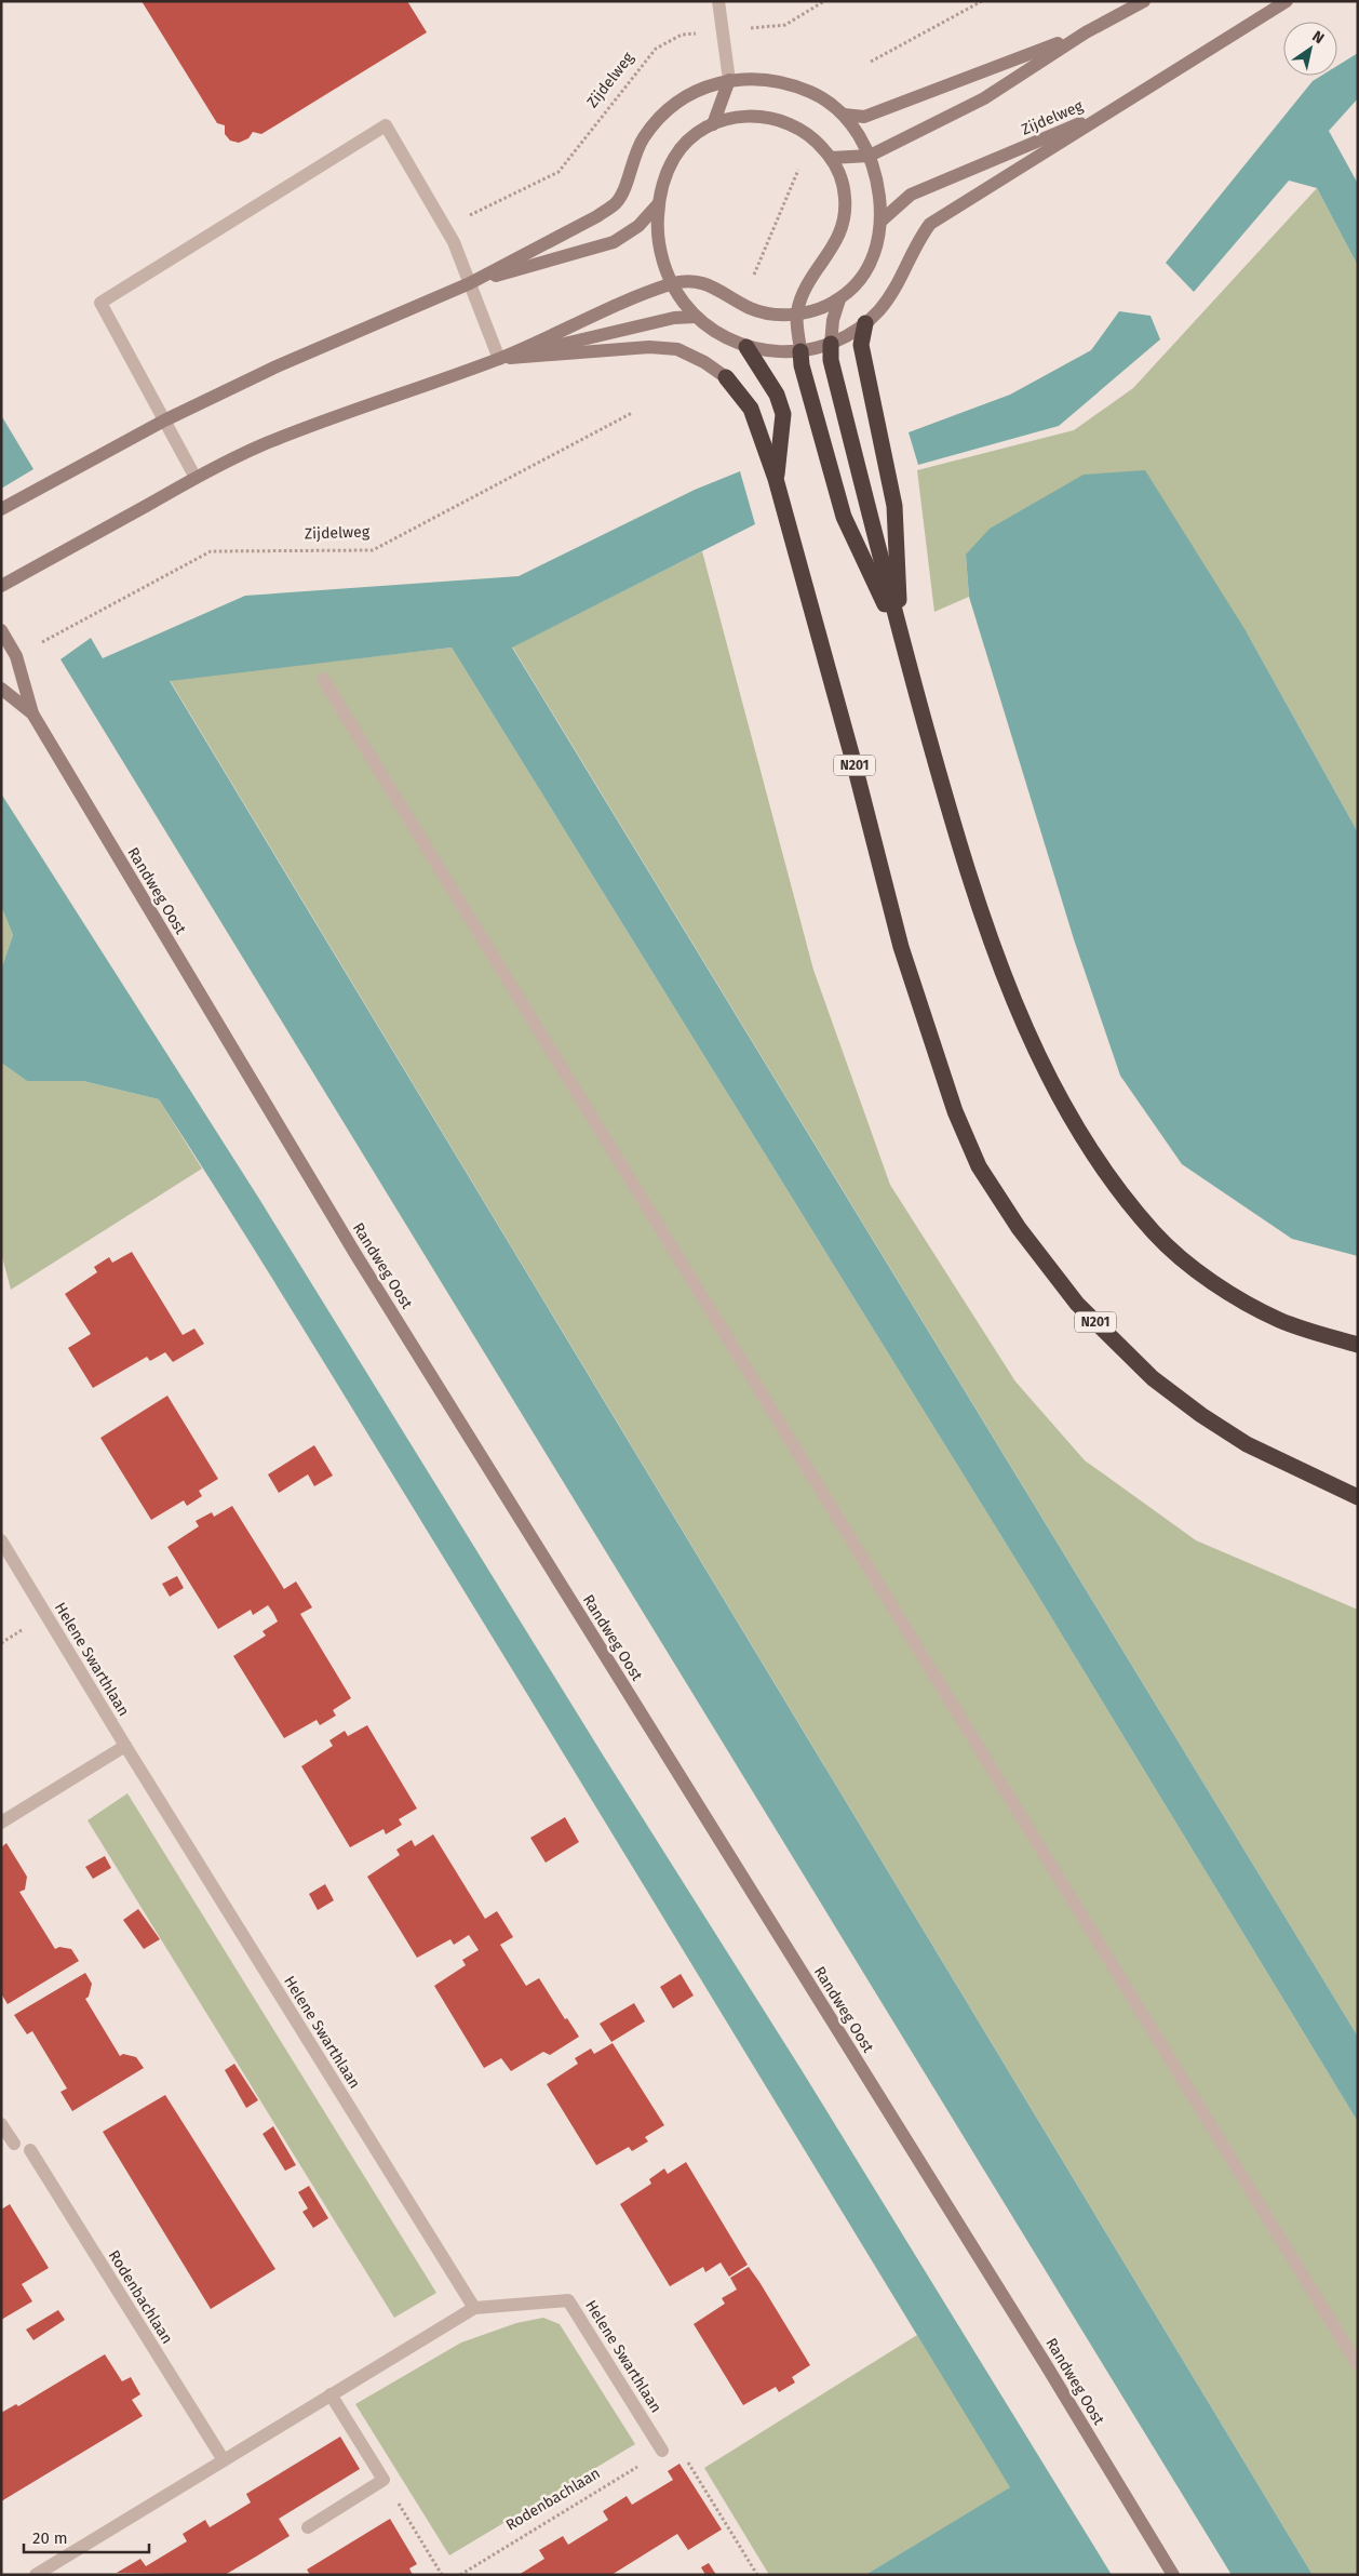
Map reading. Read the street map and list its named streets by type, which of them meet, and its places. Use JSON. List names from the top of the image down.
{
  "streets": {
    "highway": ["N201"],
    "main road": ["Zijdelweg", "Randweg Oost"],
    "street": ["Helene Swarthlaan", "Rodenbachlaan"]
  },
  "crossings": [
    ["Zijdelweg", "N201"],
    ["Helene Swarthlaan", "Rodenbachlaan"]
  ],
  "scale_bar": "20 m",
  "north": "top right"
}
